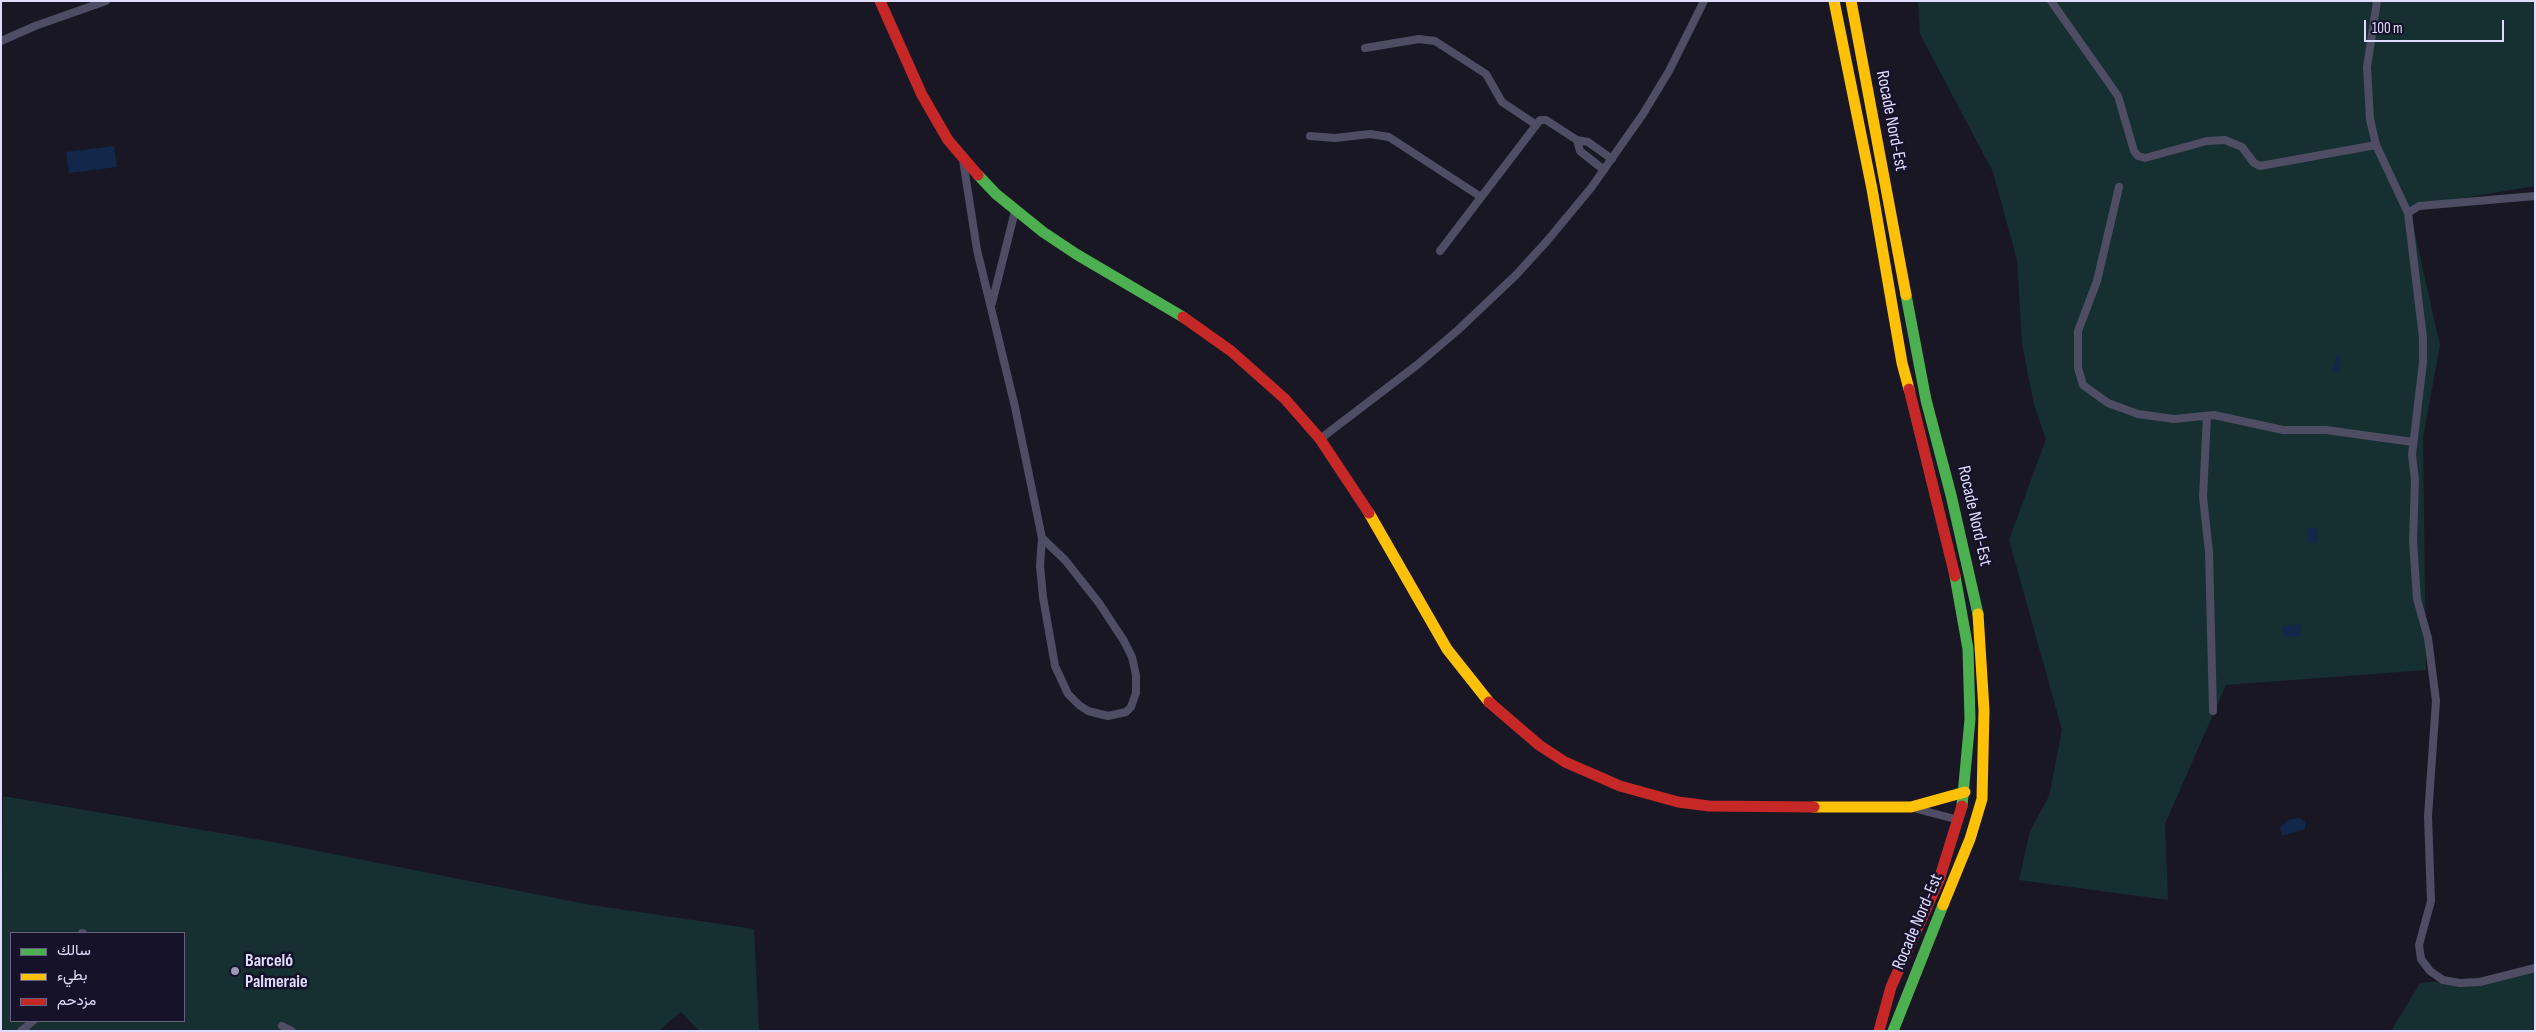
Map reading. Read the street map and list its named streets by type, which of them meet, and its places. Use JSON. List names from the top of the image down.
{
  "streets": {
    "main road": ["Rocade Nord-Est"]
  },
  "places": ["Barceló Palmeraie"],
  "legend": ["سالك", "بطيء", "مزدحم"],
  "scale_bar": "100 m"
}
